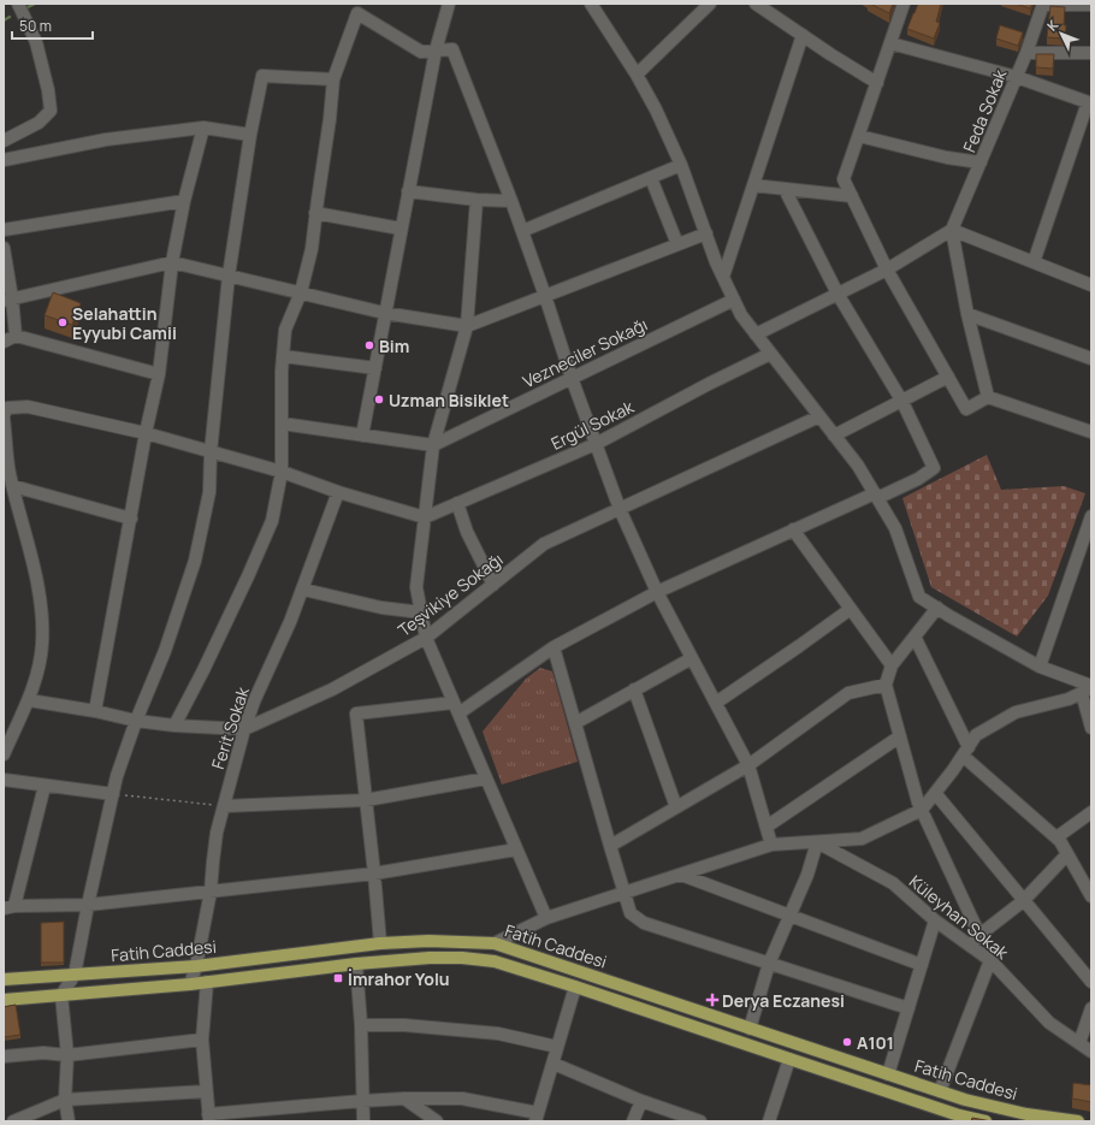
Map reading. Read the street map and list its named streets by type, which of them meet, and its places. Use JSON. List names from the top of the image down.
{
  "streets": {
    "main road": ["Fatih Caddesi"],
    "street": [
      "Feda Sokak",
      "Vezneciler Sokağı",
      "Ergül Sokak",
      "Teşvikiye Sokağı",
      "Ferit Sokak",
      "Küleyhan Sokak"
    ]
  },
  "crossings": [
    ["Teşvikiye Sokağı", "Ferit Sokak"],
    ["Ferit Sokak", "Fatih Caddesi"]
  ],
  "places": {
    "other": [
      "Selahattin Eyyubi Camii",
      "Bim",
      "Uzman Bisiklet",
      "A101"
    ],
    "transit": ["İmrahor Yolu"],
    "health": ["Derya Eczanesi"]
  },
  "scale_bar": "50 m",
  "north": "top left"
}
